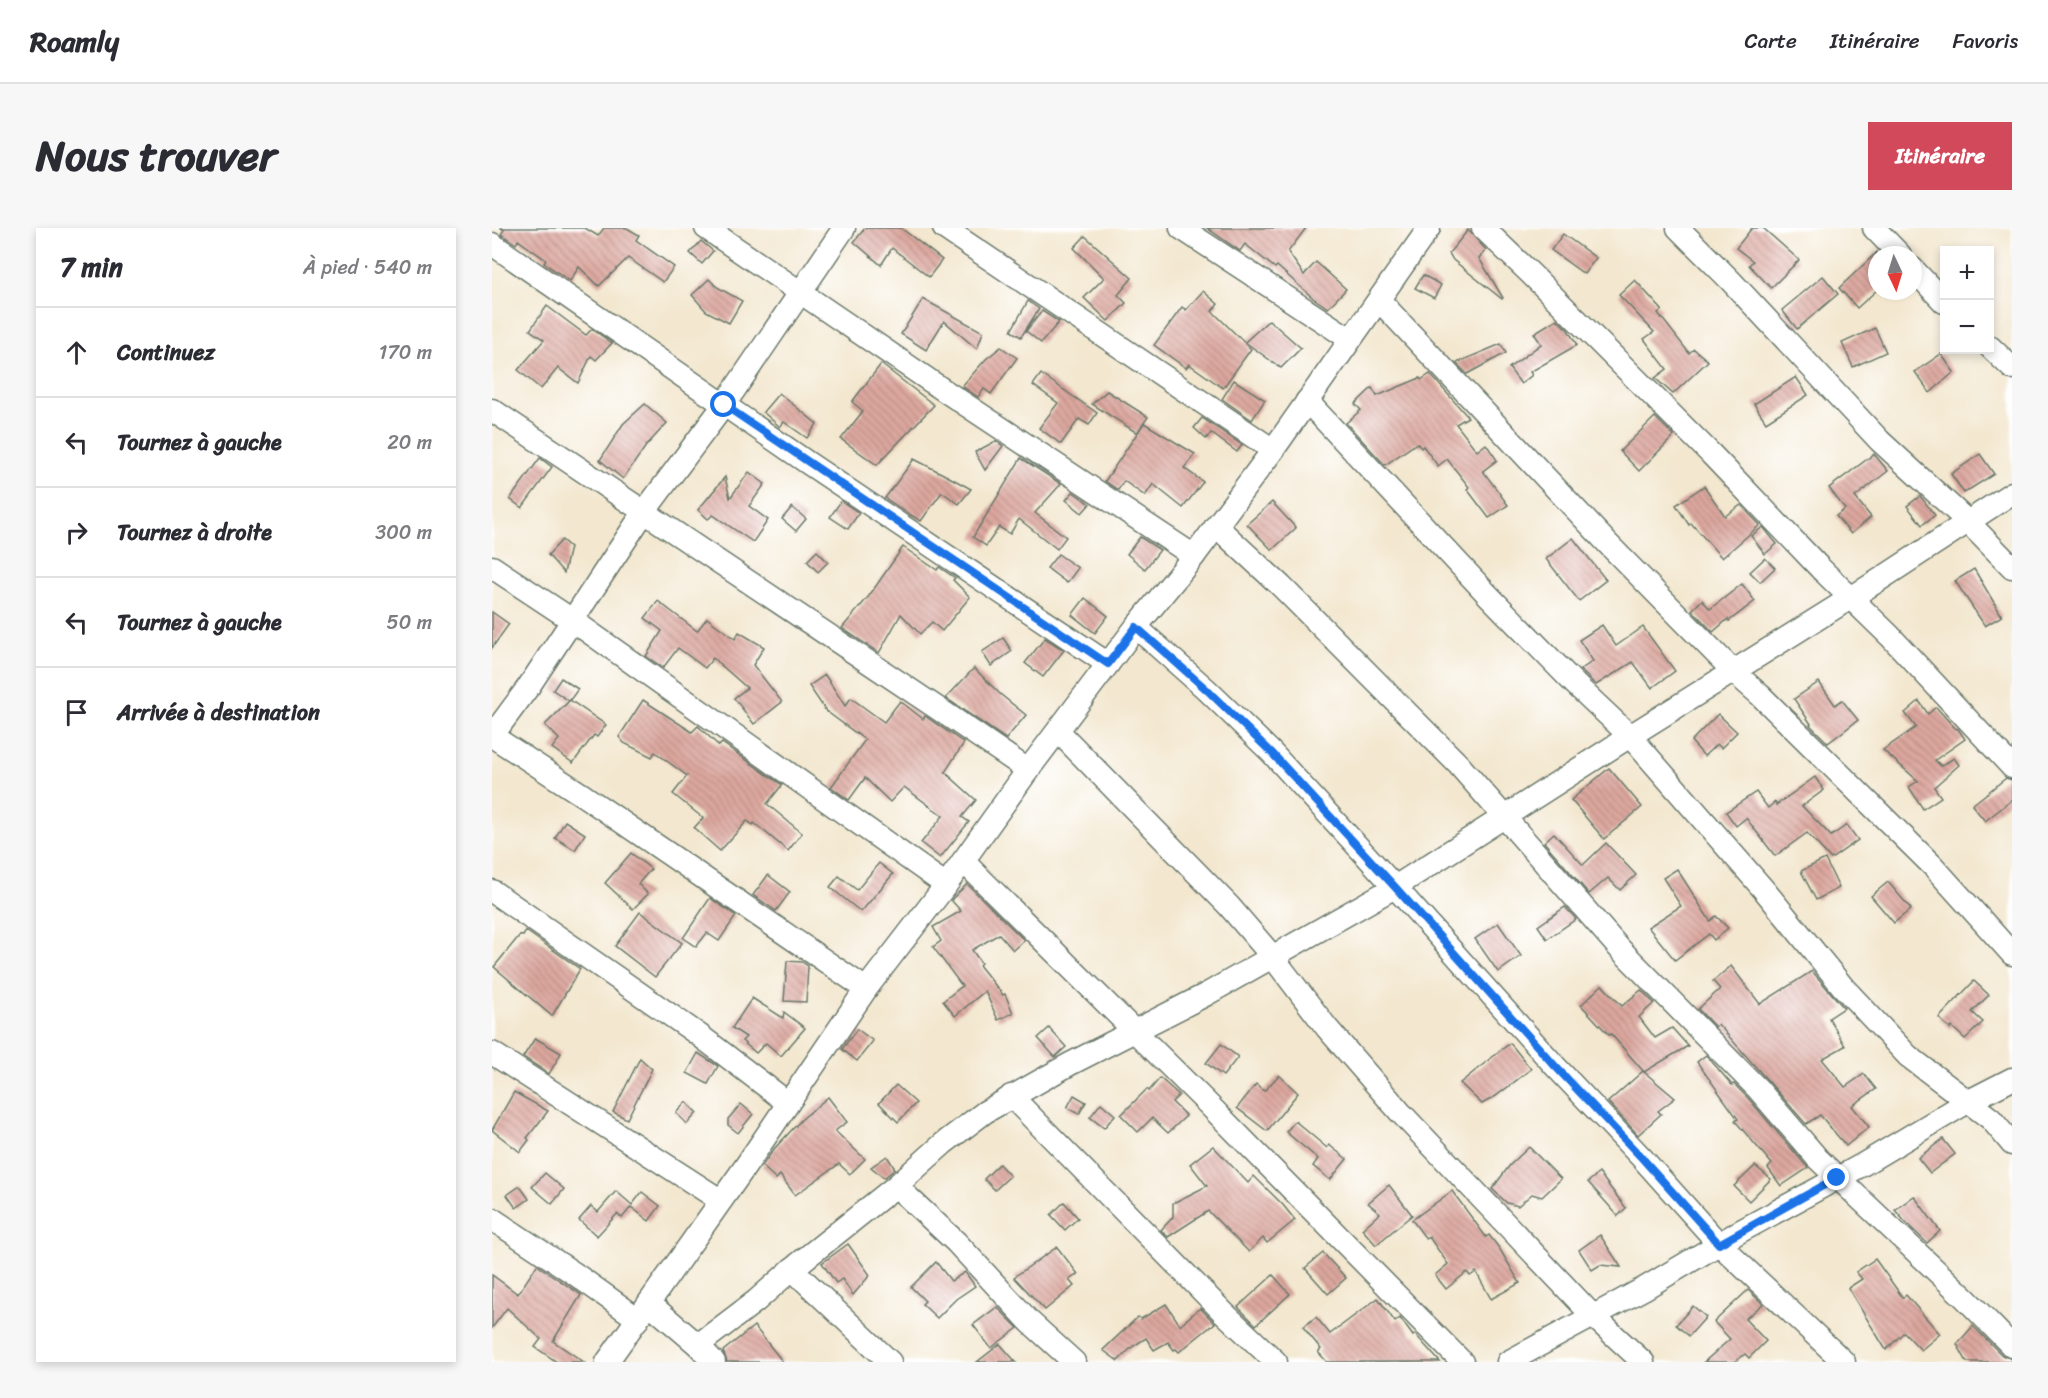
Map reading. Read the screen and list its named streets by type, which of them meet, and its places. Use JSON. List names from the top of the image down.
{
  "north": "bottom",
  "page": {
    "header": "Roamly",
    "nav": ["Carte", "Itinéraire", "Favoris"],
    "title": "Nous trouver",
    "buttons": "Itinéraire",
    "heading": ["7 min", "À pied · 540 m"],
    "map_buttons": ["+", "−"],
    "list": [
      ["Continuez", "170 m"],
      ["Tournez à gauche", "20 m"],
      ["Tournez à droite", "300 m"],
      ["Tournez à gauche", "50 m"],
      "Arrivée à destination"
    ]
  }
}
